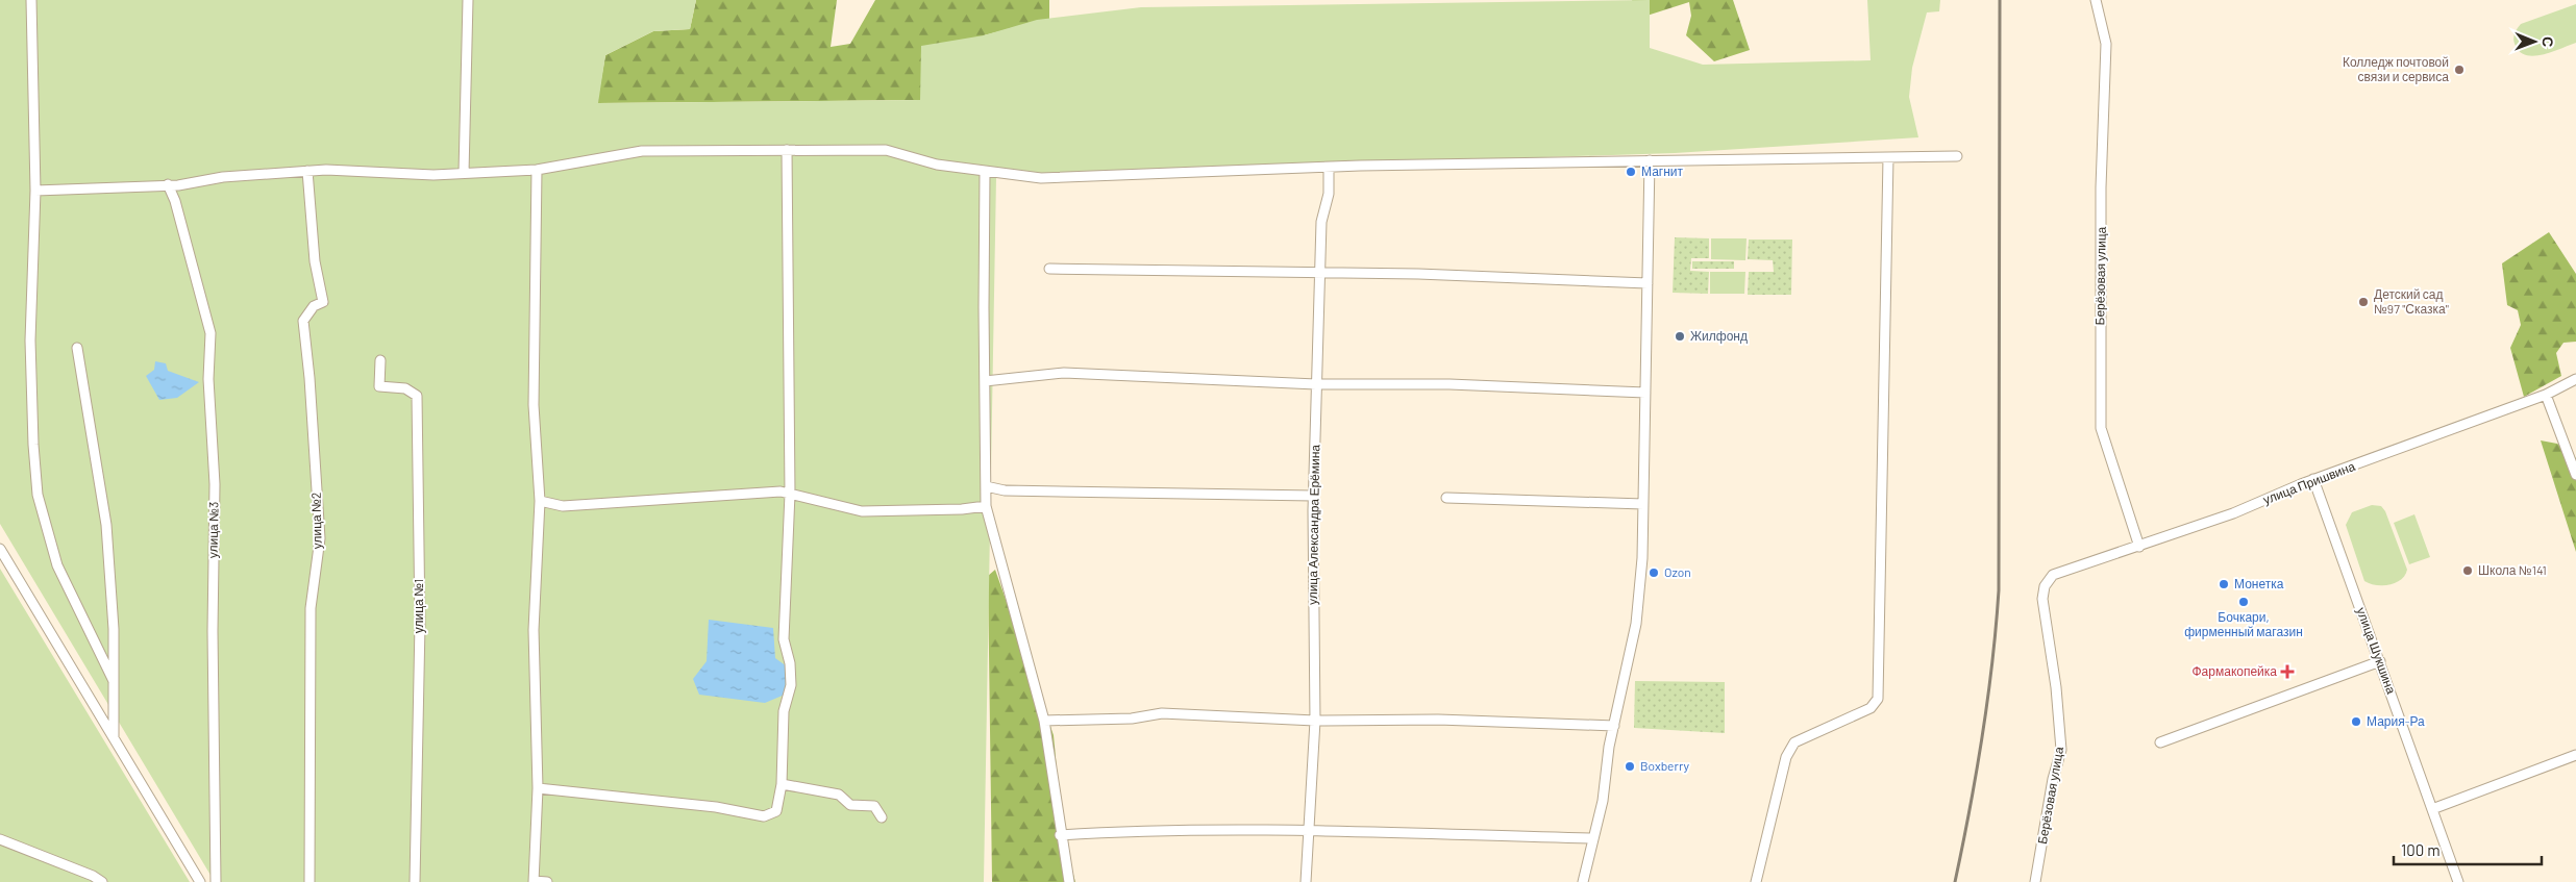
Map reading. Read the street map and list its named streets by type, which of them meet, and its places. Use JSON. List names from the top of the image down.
{
  "streets": {
    "street": [
      "Берёзовая улица",
      "улица Пришвина",
      "улица №2",
      "улица Александра Ерёмина",
      "улица №3",
      "улица №1",
      "улица Шукшина"
    ]
  },
  "crossings": [
    ["Берёзовая улица", "улица Пришвина"],
    ["улица Пришвина", "улица Шукшина"]
  ],
  "places": {
    "other": [
      "Колледж почтовой связи и сервиса",
      "Магнит",
      "Детский сад №97 \"Сказка\"",
      "Жилфонд",
      "Школа №141",
      "Ozon",
      "Монетка",
      "Бочкари, фирменный магазин",
      "Мария-Ра",
      "Boxberry"
    ],
    "health": ["Фармакопейка"]
  },
  "scale_bar": "100 m",
  "north": "right"
}
